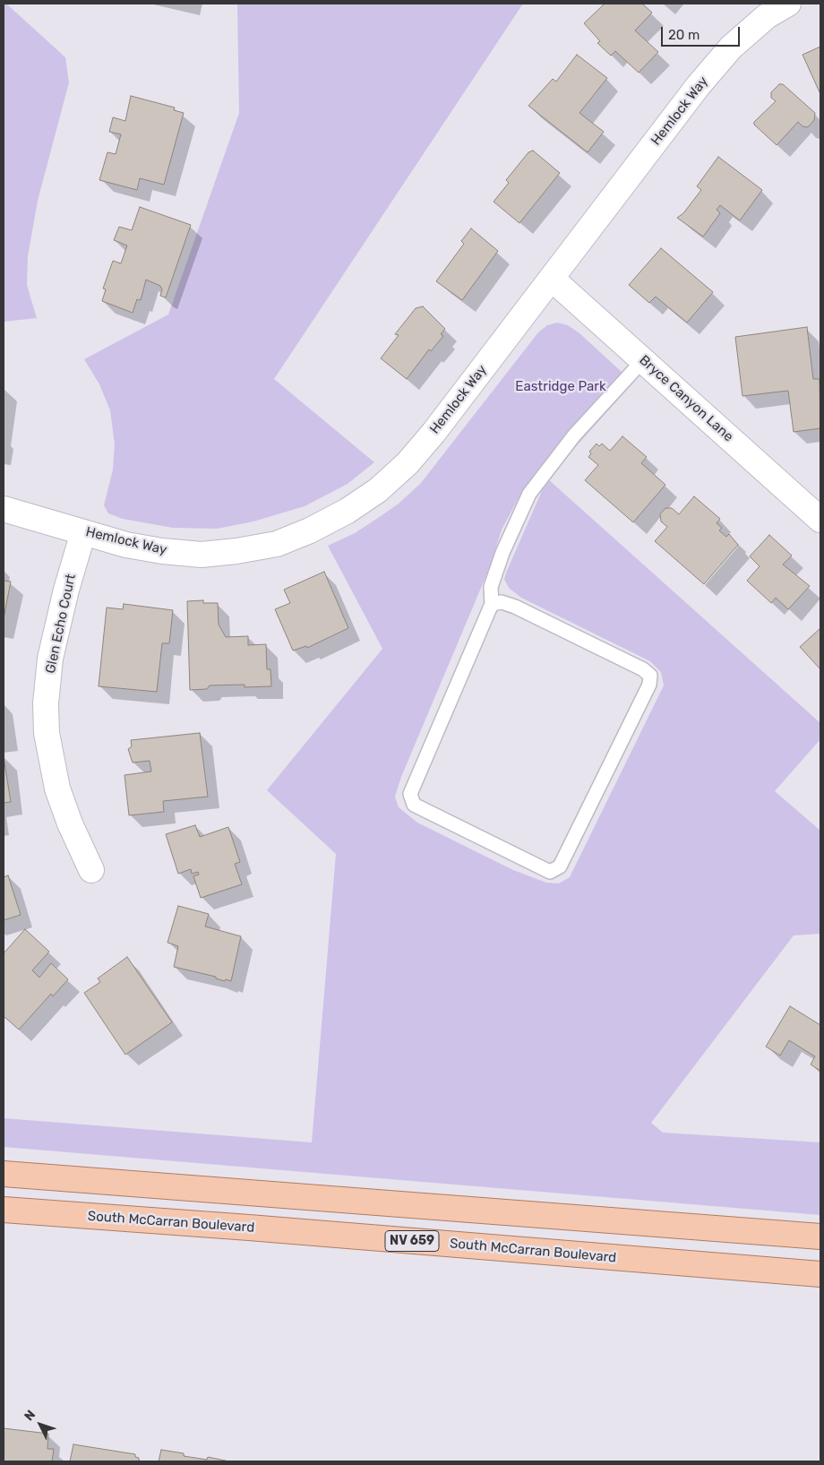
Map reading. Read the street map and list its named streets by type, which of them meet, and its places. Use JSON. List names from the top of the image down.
{
  "streets": {
    "main road": ["South McCarran Boulevard", "NV 659"],
    "street": ["Hemlock Way", "Bryce Canyon Lane", "Glen Echo Court"]
  },
  "crossings": [
    ["Hemlock Way", "Bryce Canyon Lane"],
    ["Hemlock Way", "Glen Echo Court"]
  ],
  "parks": ["Eastridge Park"],
  "scale_bar": "20 m",
  "north": "top left"
}
